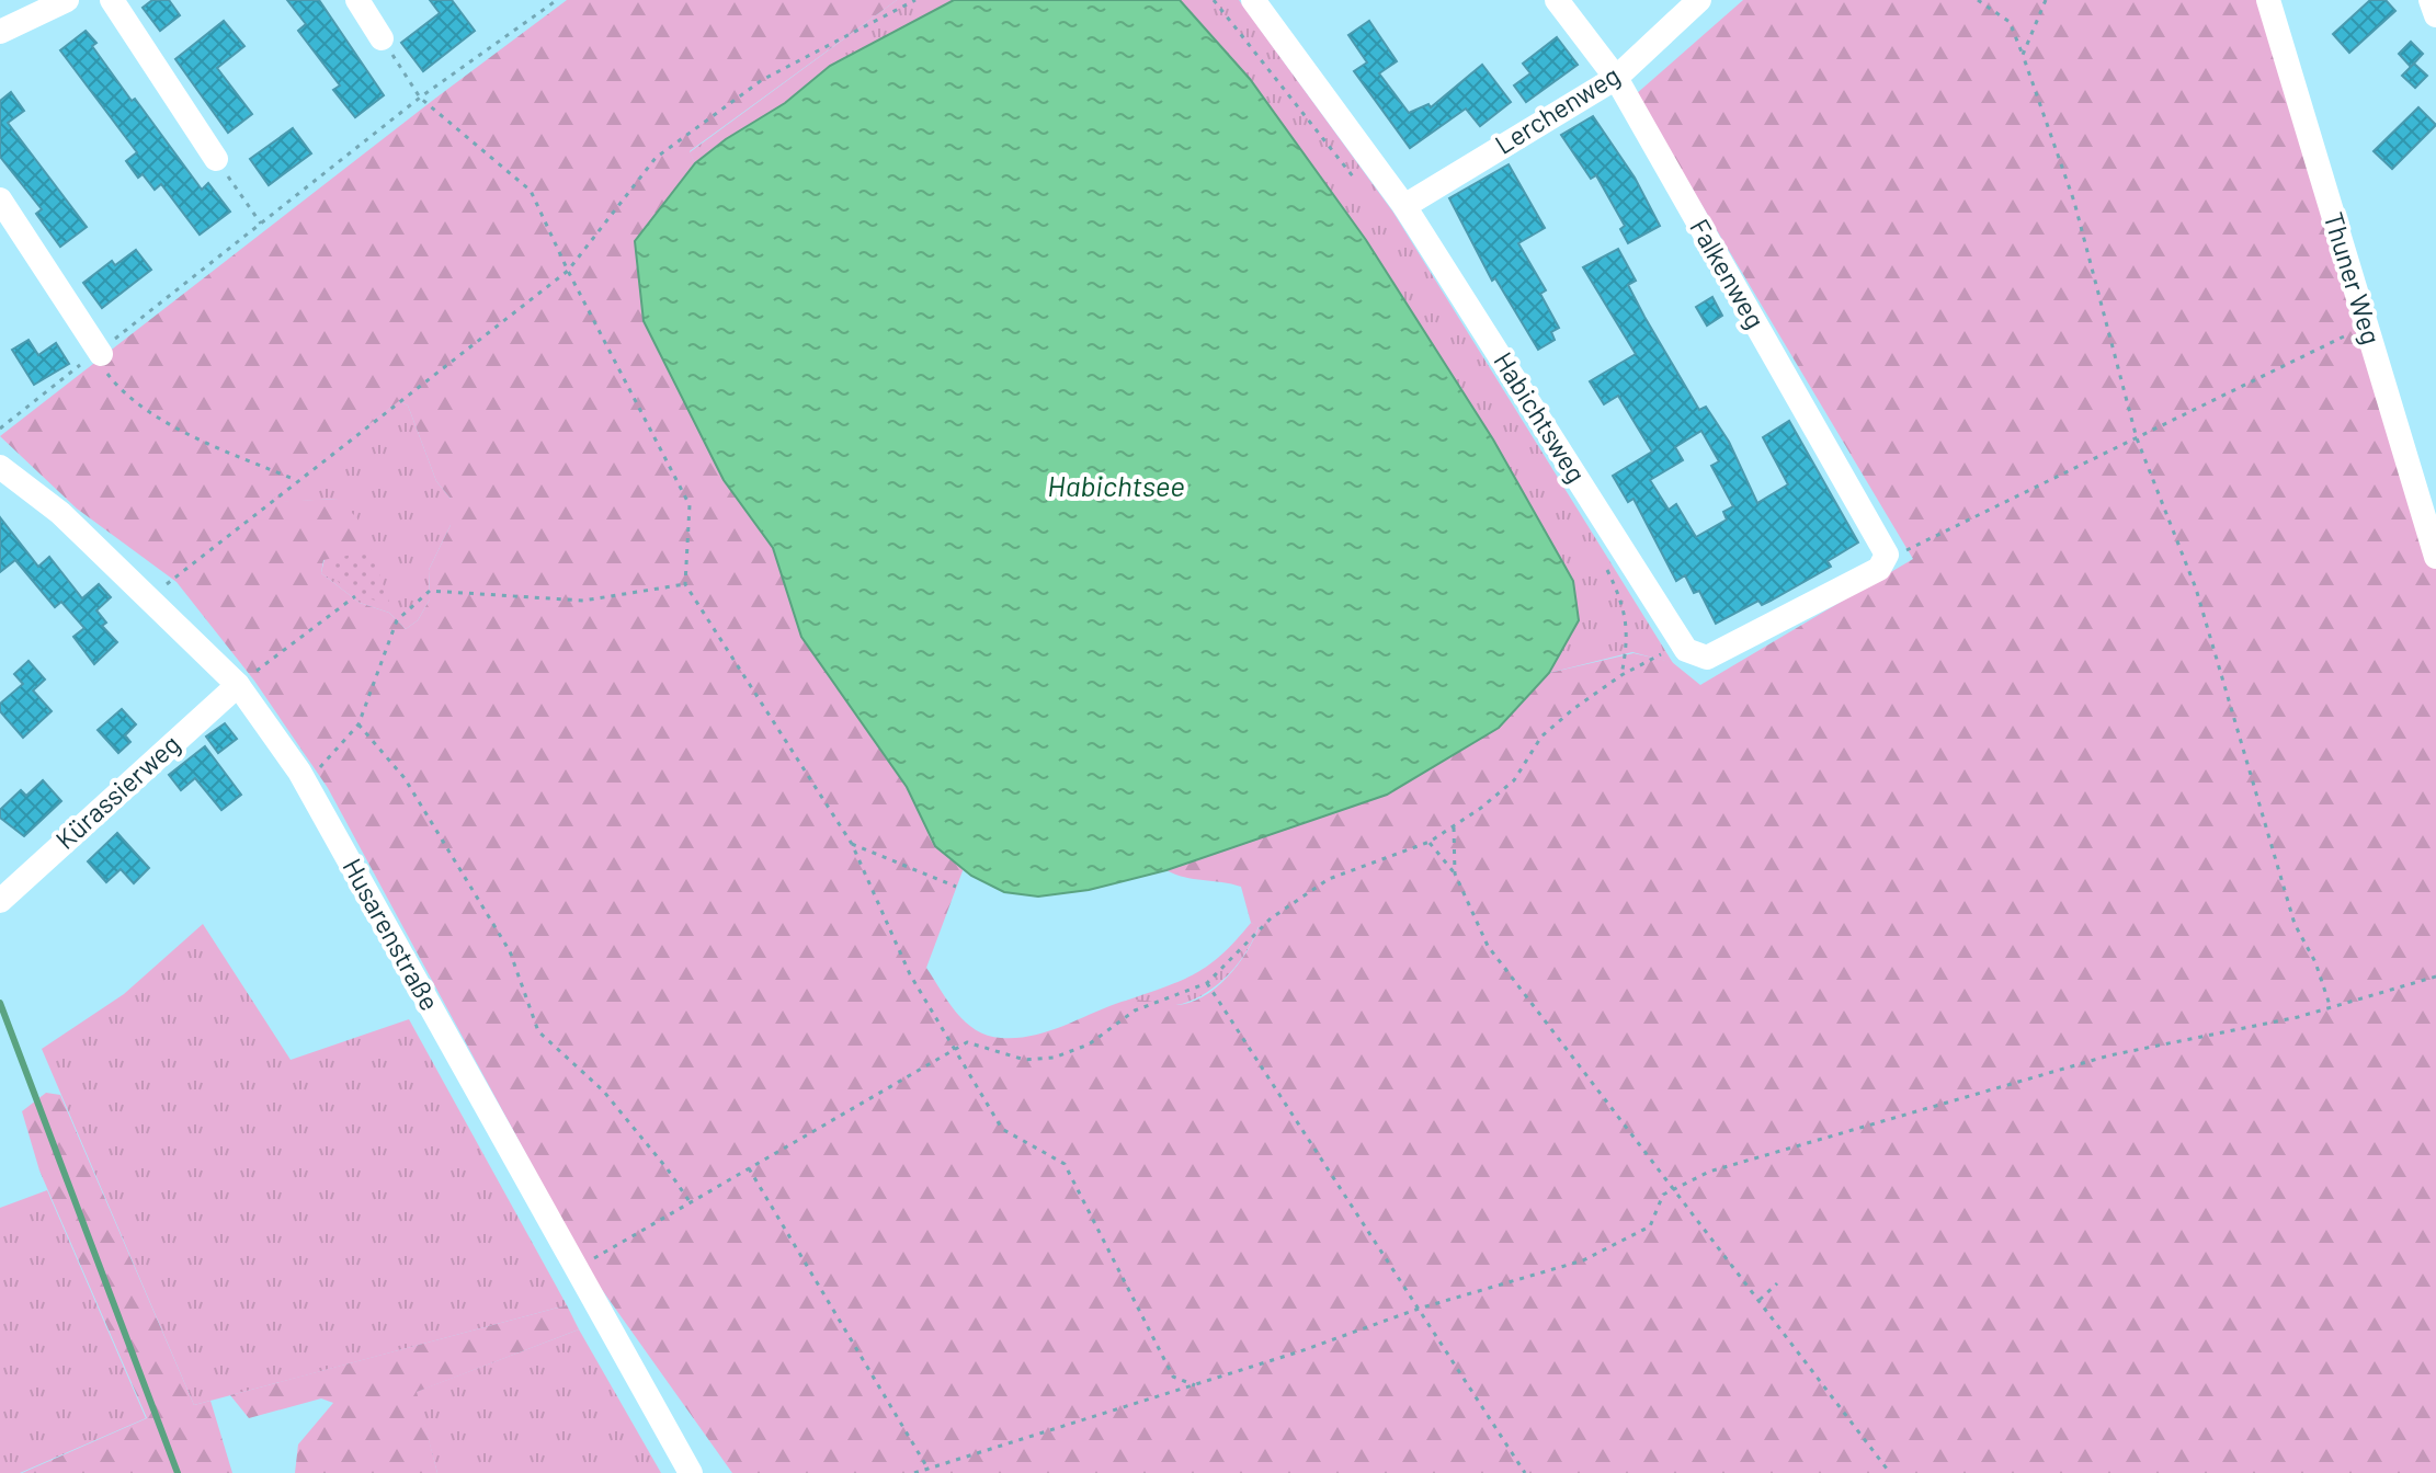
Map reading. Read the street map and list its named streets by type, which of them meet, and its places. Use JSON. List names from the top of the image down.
{
  "streets": {
    "street": [
      "Lerchenweg",
      "Falkenweg",
      "Thuner Weg",
      "Habichtsweg",
      "Kürassierweg",
      "Husarenstraße"
    ]
  },
  "crossings": [
    ["Lerchenweg", "Falkenweg"],
    ["Lerchenweg", "Habichtsweg"],
    ["Kürassierweg", "Husarenstraße"]
  ],
  "water": ["Habichtsee"]
}
